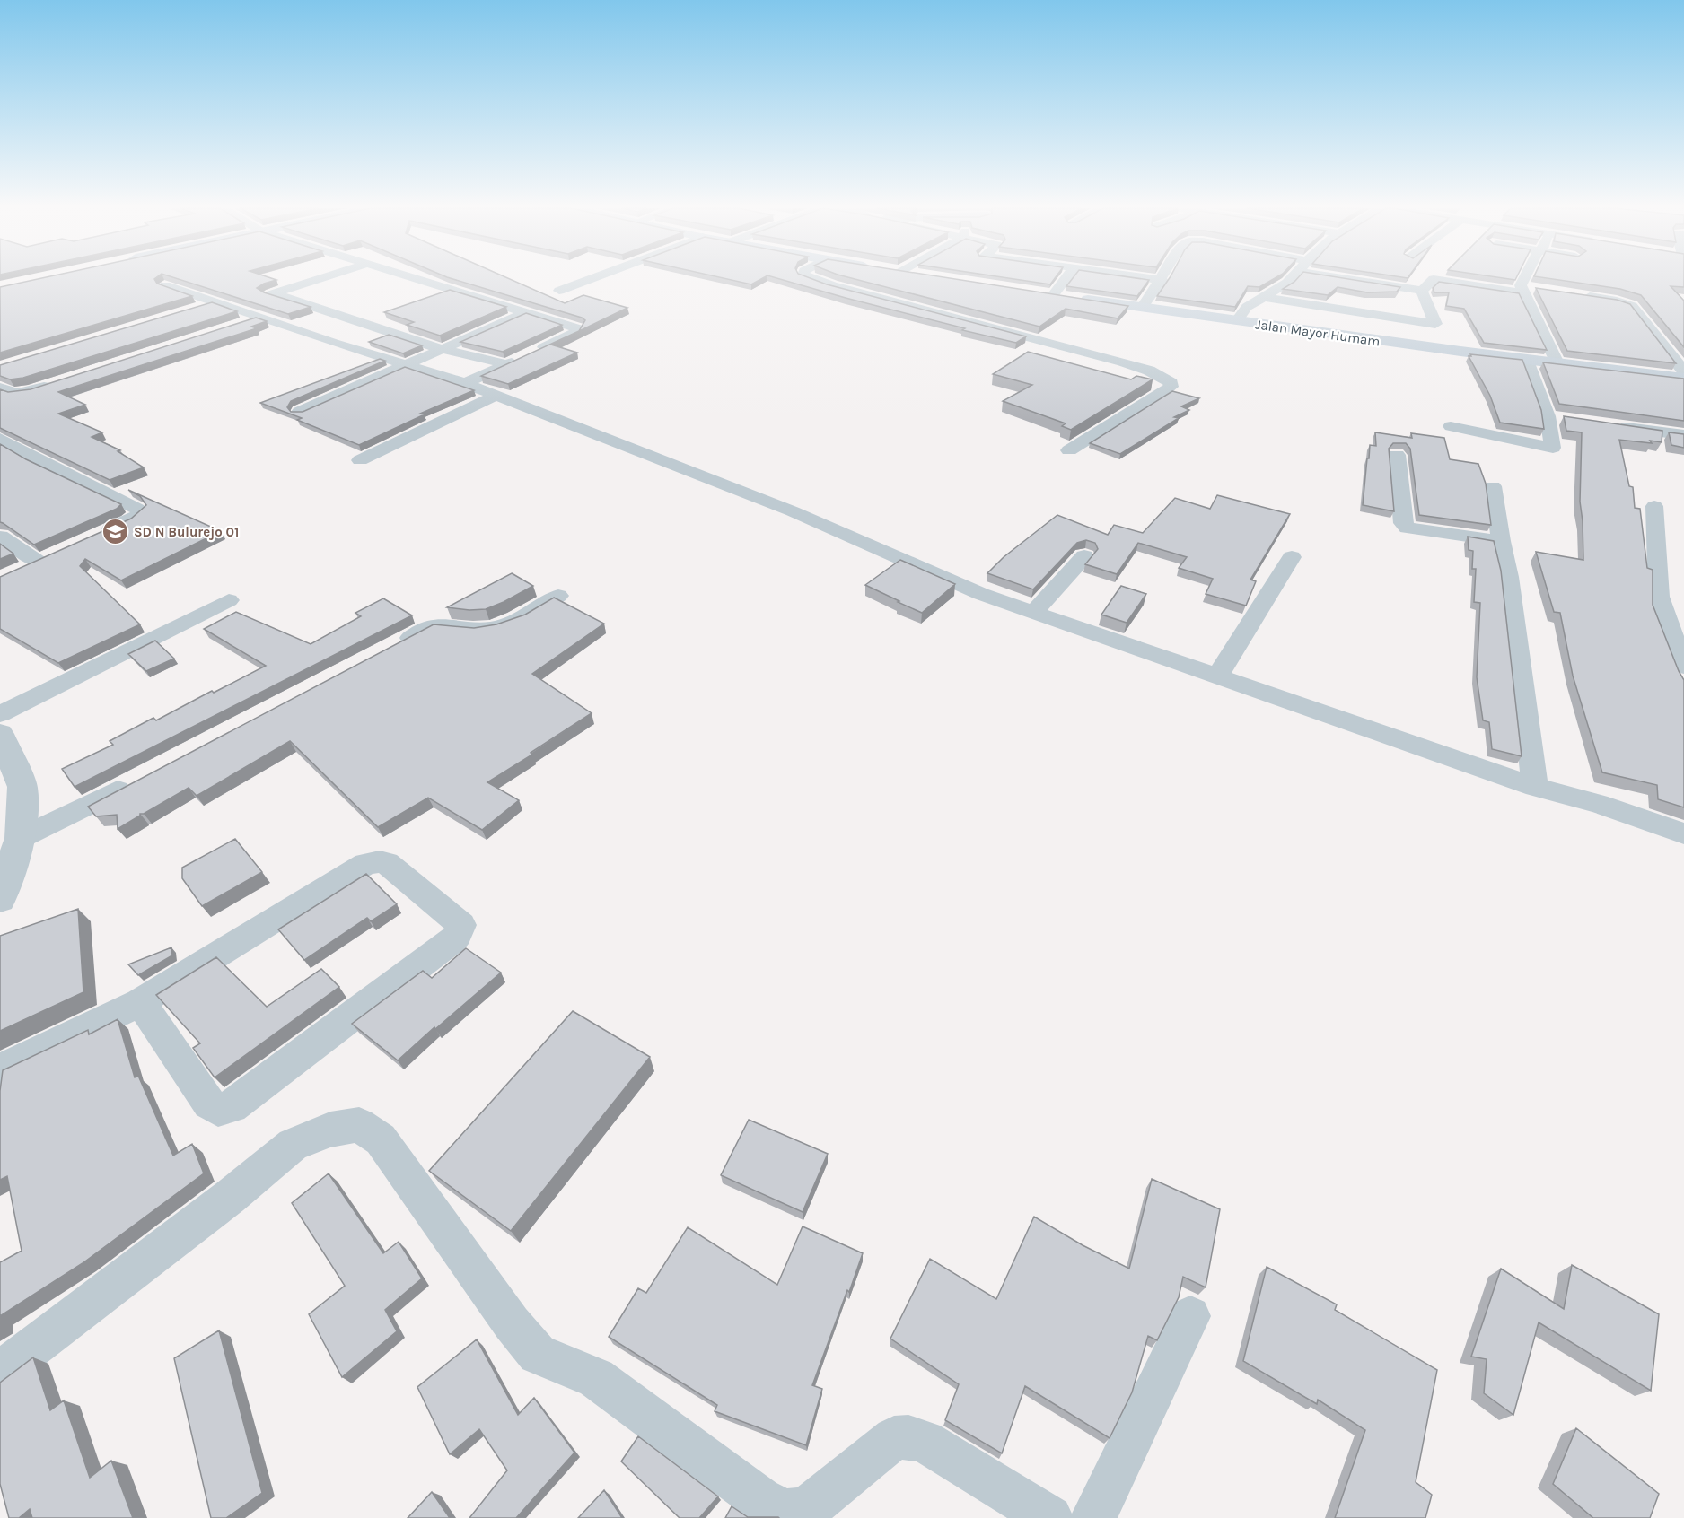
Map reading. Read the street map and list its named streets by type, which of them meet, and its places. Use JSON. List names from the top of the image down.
{
  "streets": {
    "main road": ["Jalan Mayor Humam"]
  },
  "places": {
    "school or university": ["SD N Bulurejo 01"]
  }
}
